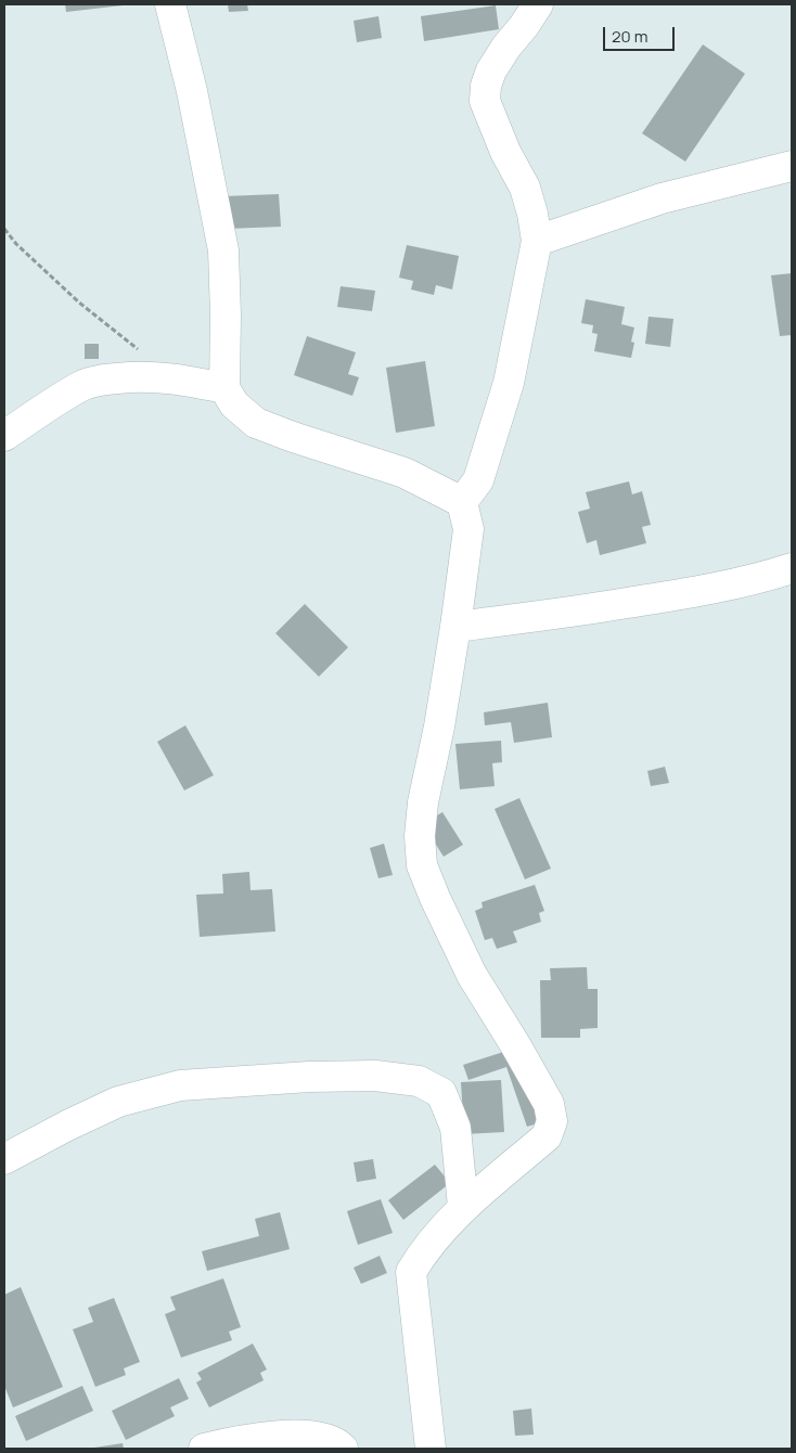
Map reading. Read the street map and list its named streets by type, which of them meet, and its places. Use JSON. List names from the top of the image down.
{
  "scale_bar": "20 m"
}
